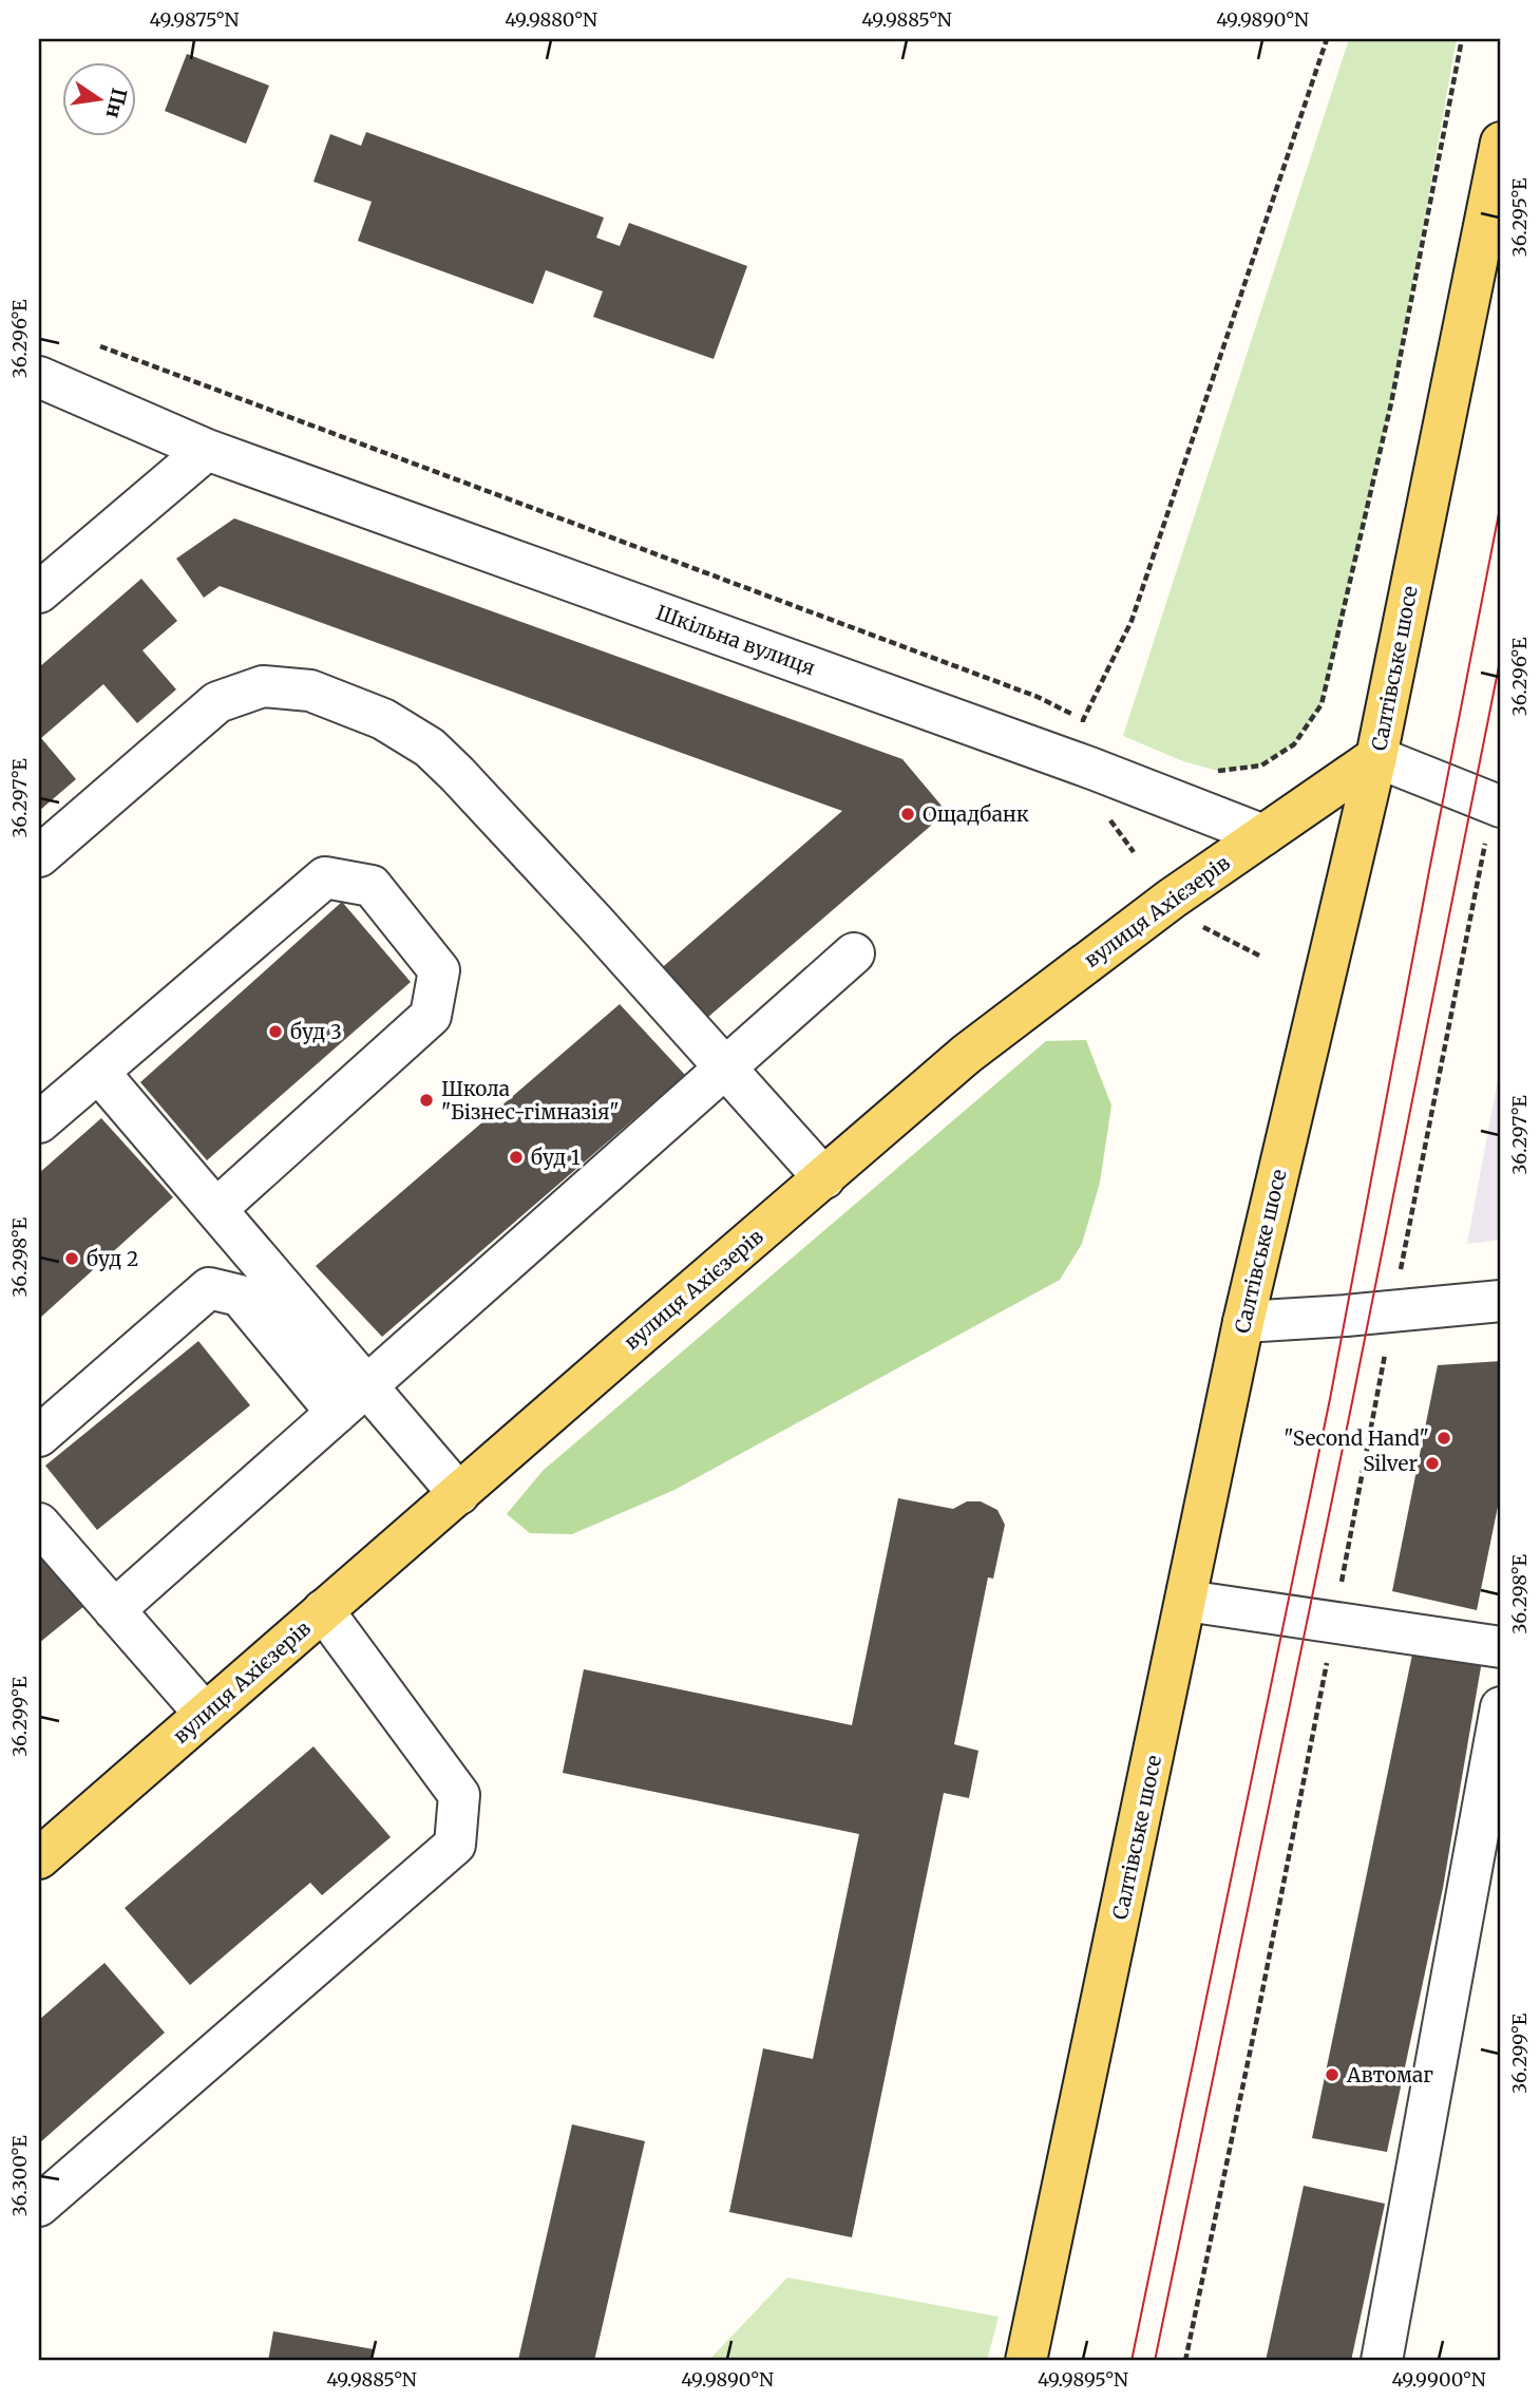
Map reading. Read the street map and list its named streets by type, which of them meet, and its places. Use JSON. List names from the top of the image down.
{
  "streets": {
    "main road": ["Салтівське шосе", "вулиця Ахієзерів"],
    "street": ["Шкільна вулиця"]
  },
  "crossings": [
    ["Шкільна вулиця", "вулиця Ахієзерів"],
    ["Салтівське шосе", "вулиця Ахієзерів"]
  ],
  "places": [
    "Ощадбанк",
    "буд 3",
    "Школа \"Бізнес-гімназія\"",
    "буд 1",
    "буд 2",
    "\"Second Hand\"",
    "Silver",
    "Автомаг"
  ],
  "north": "right",
  "coordinates": [
    "49.9875°N",
    "49.9880°N",
    "49.9885°N",
    "49.9890°N",
    "36.295°E",
    "36.296°E",
    "36.297°E",
    "36.298°E",
    "36.299°E",
    "36.300°E",
    "49.9895°N",
    "49.9900°N"
  ]
}
